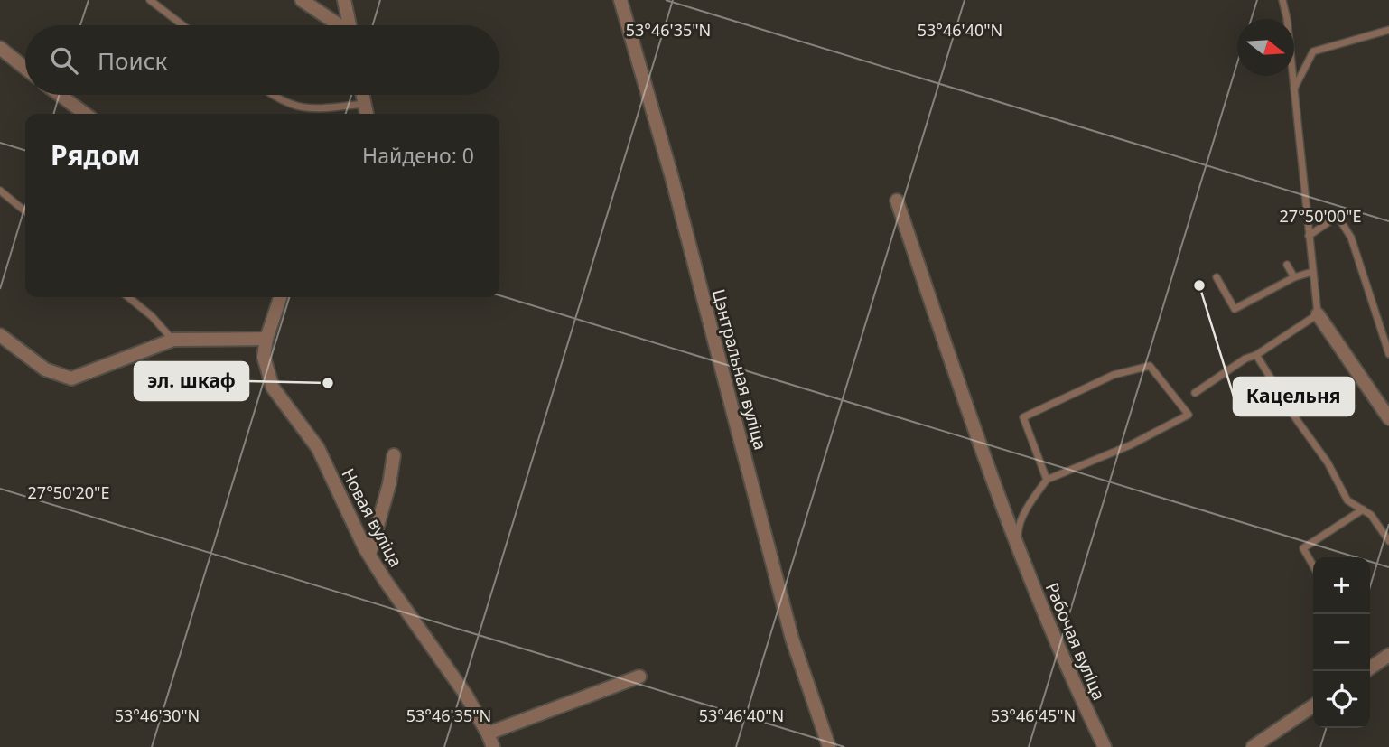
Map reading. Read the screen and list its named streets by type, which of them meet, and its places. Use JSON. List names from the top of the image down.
{
  "streets": {
    "street": ["Цэнтральная вуліца", "Новая вуліца", "Рабочая вуліца"]
  },
  "places": ["Кацельня", "эл. шкаф"],
  "north": "right",
  "page": {
    "search": "Поиск",
    "heading": ["Рядом", "Найдено: 0"],
    "map_buttons": ["+", "−"]
  },
  "coordinates": [
    "53°46'35\"N",
    "53°46'40\"N",
    "27°50'00\"E",
    "27°50'20\"E",
    "53°46'30\"N",
    "53°46'45\"N"
  ]
}
